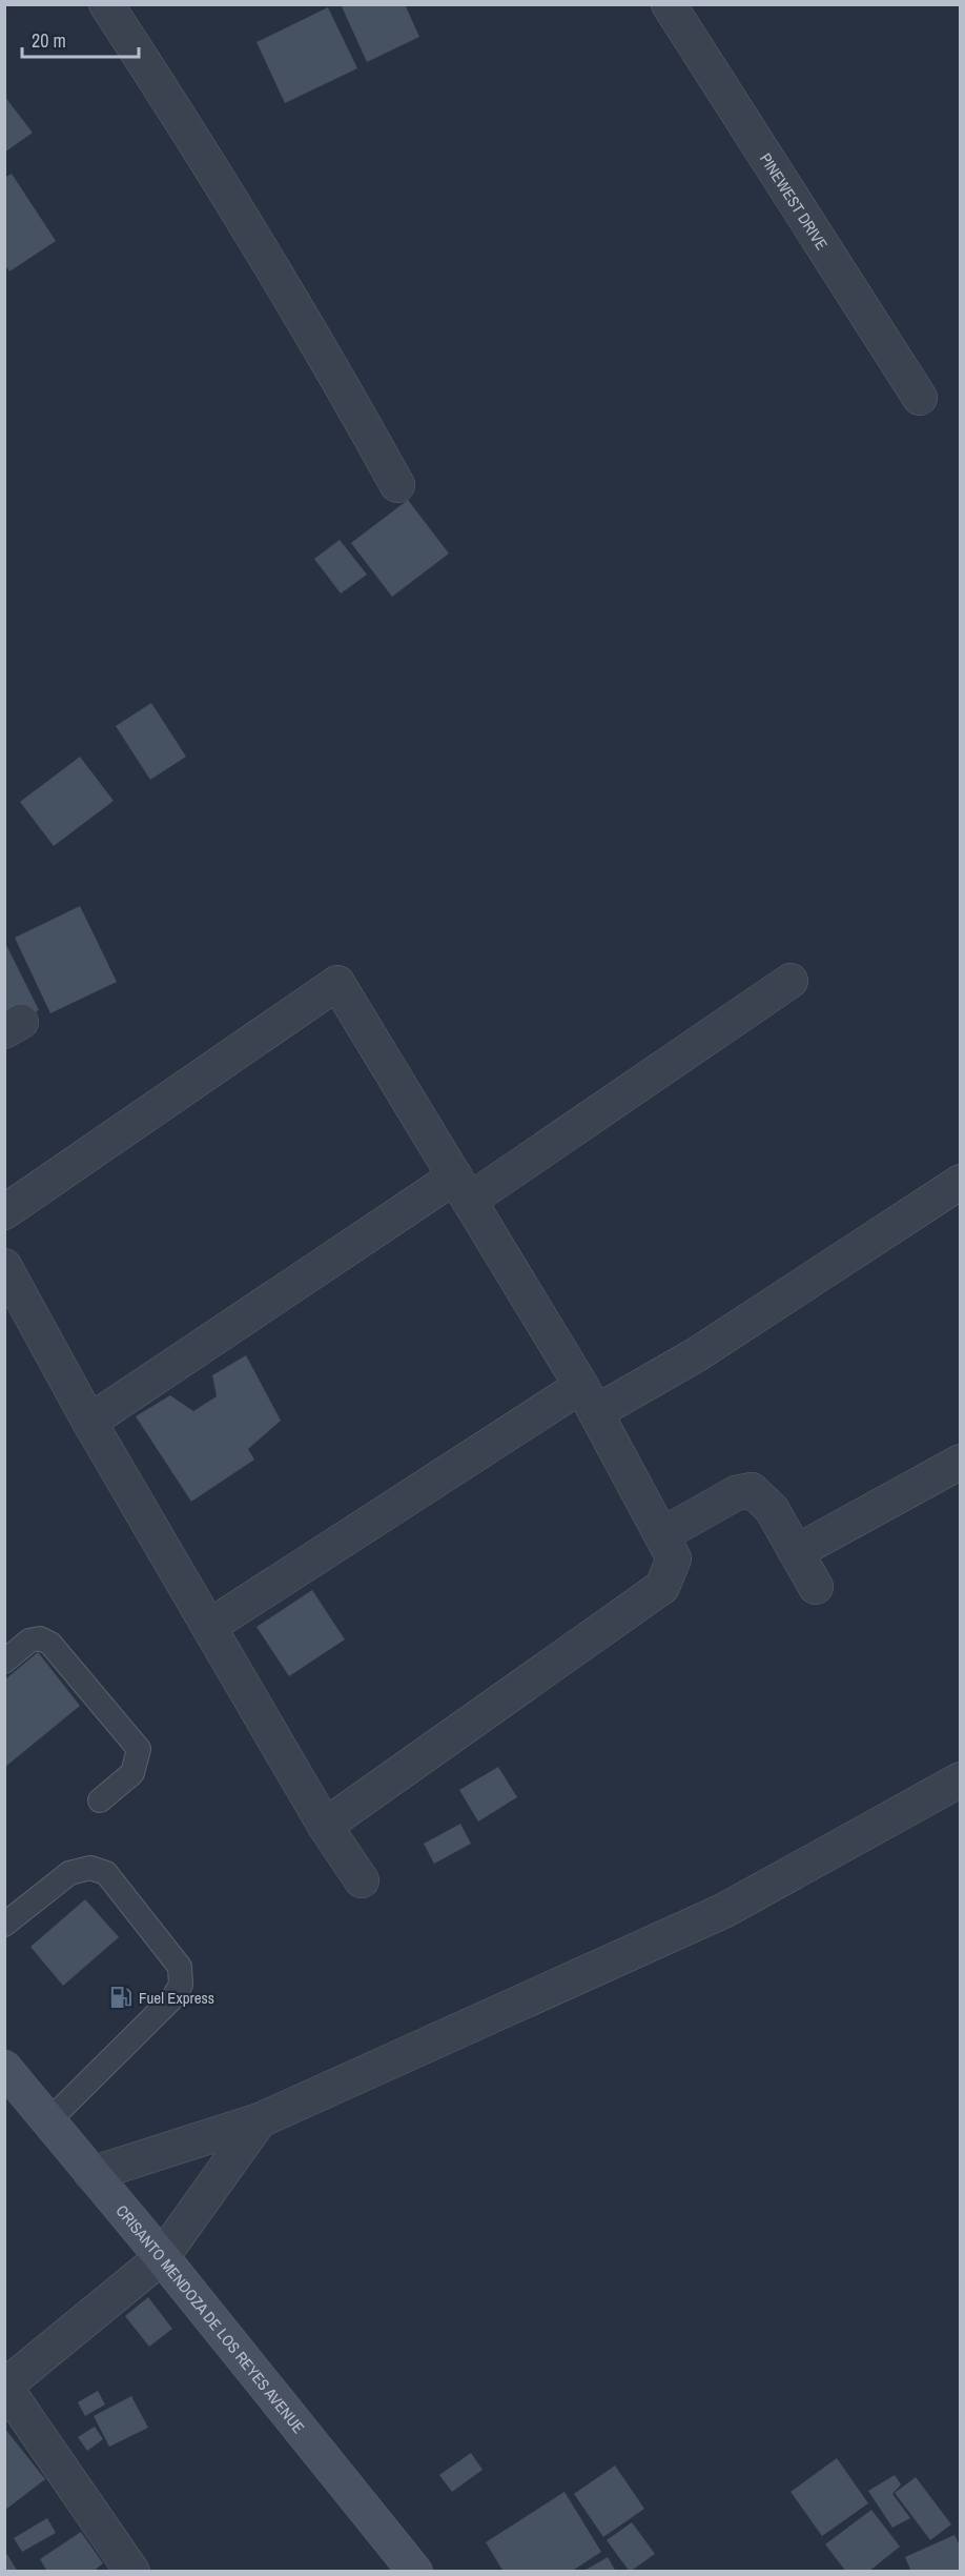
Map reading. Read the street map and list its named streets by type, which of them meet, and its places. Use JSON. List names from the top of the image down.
{
  "streets": {
    "main road": ["CRISANTO MENDOZA DE LOS REYES AVENUE"],
    "street": ["PINEWEST DRIVE"]
  },
  "places": {
    "fuel station": ["Fuel Express"]
  },
  "scale_bar": "20 m"
}
